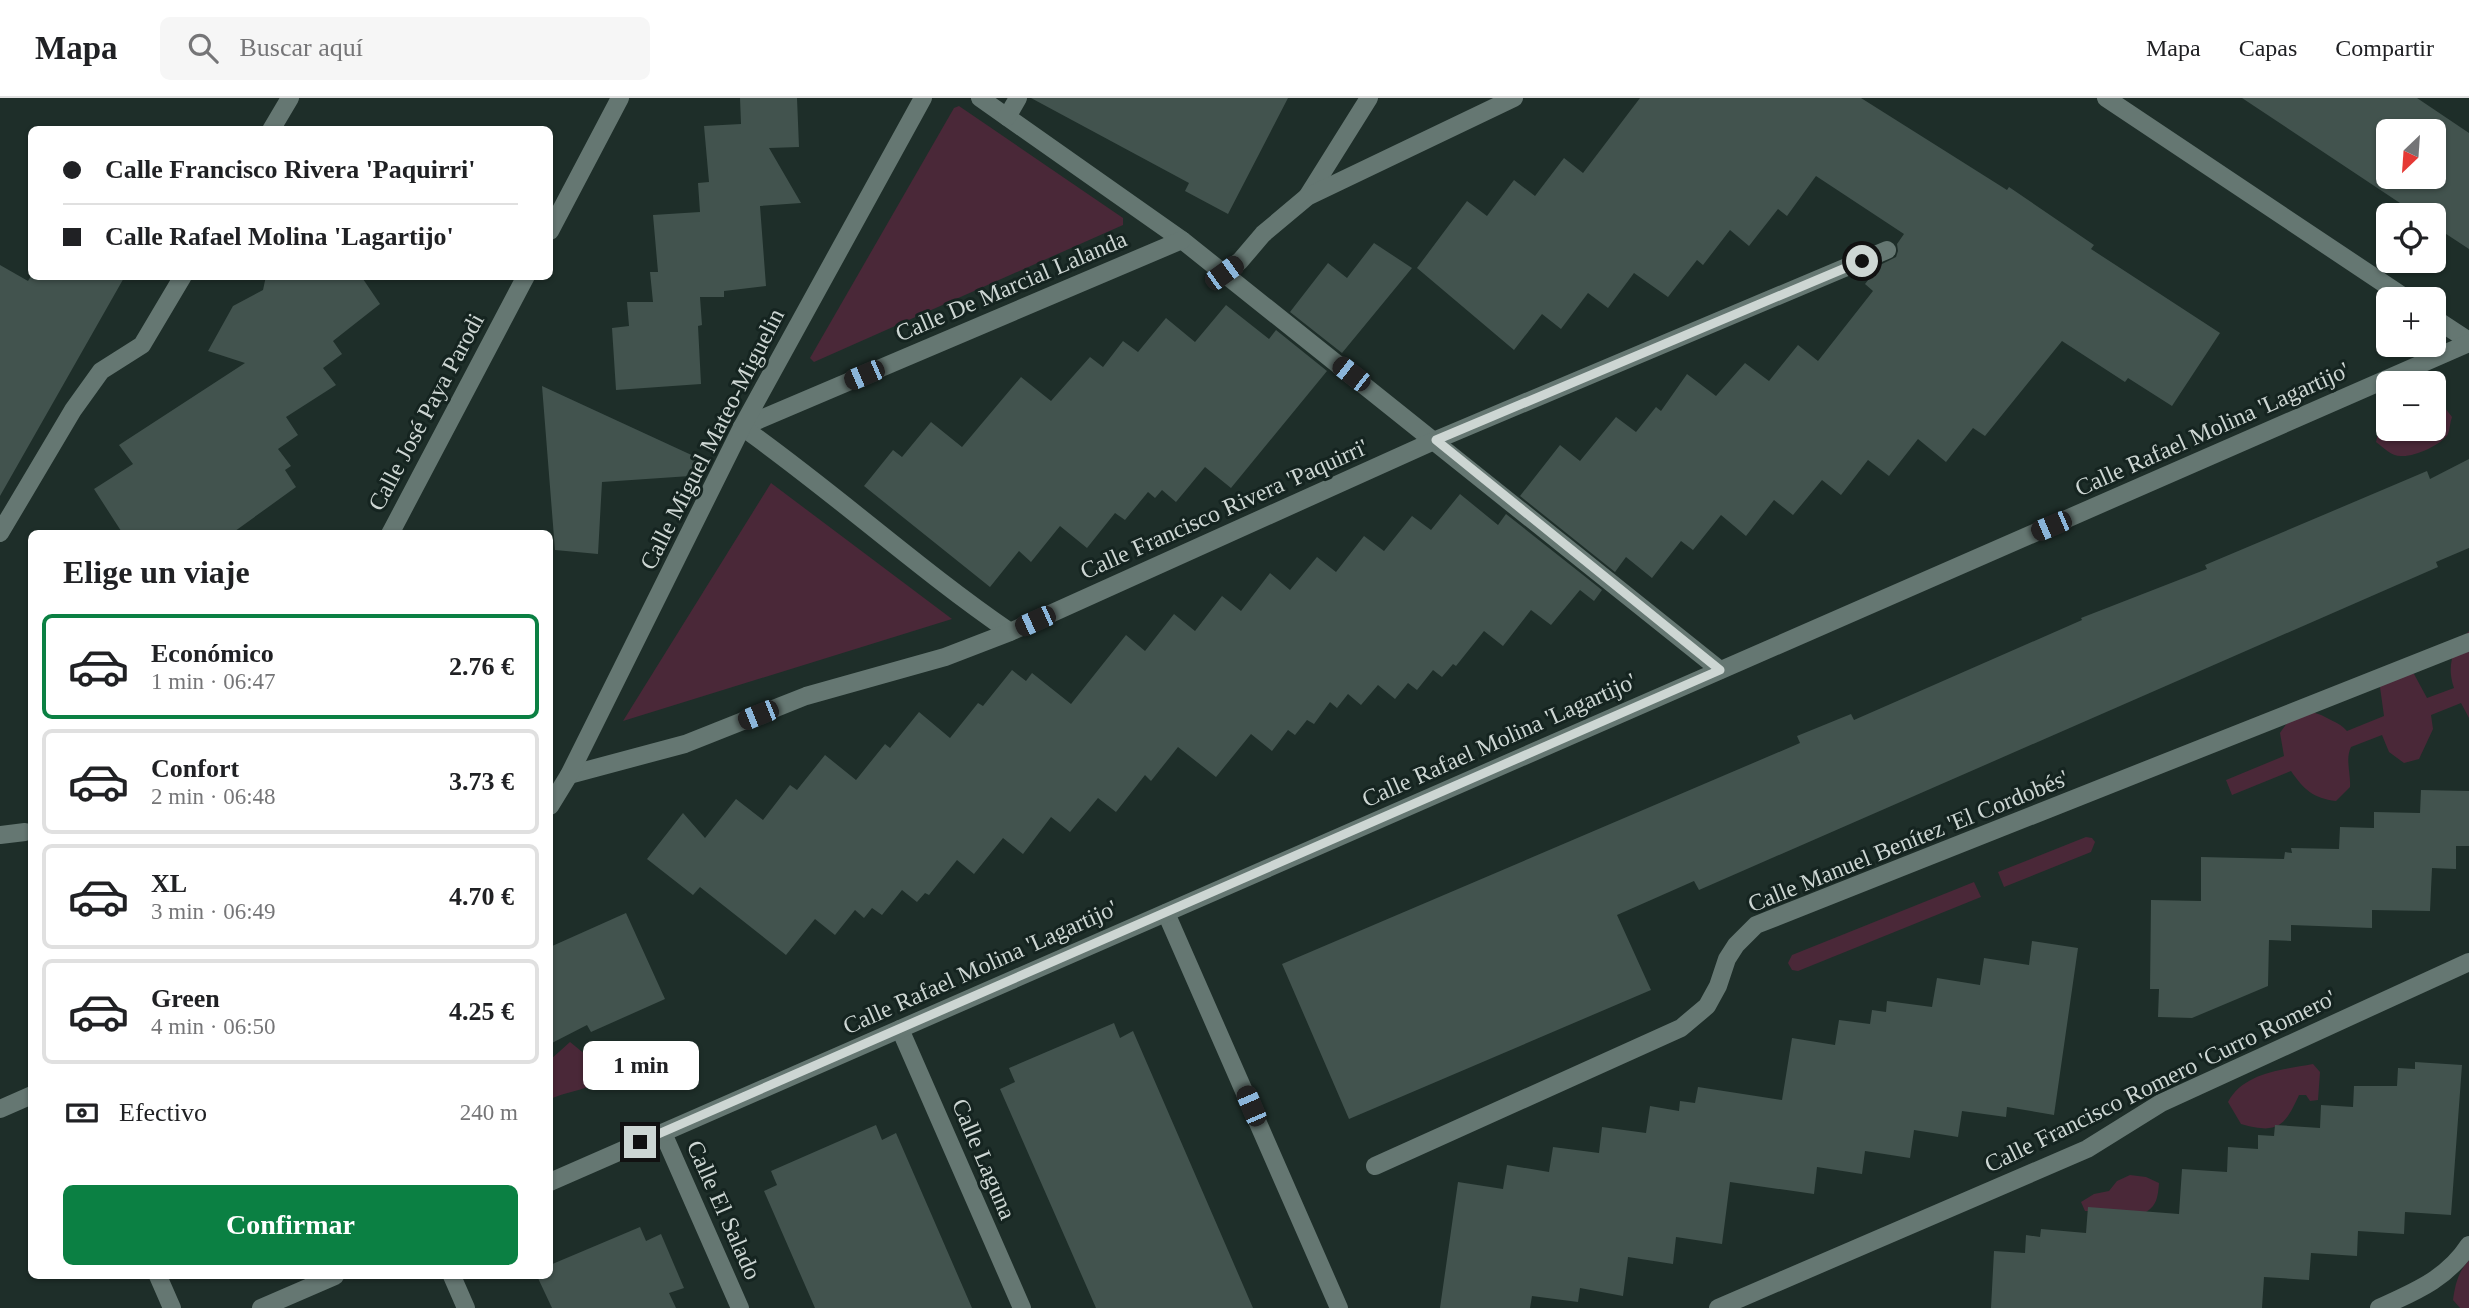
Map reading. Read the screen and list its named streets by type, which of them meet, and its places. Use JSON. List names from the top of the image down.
{
  "streets": {
    "street": [
      "Calle De Marcial Lalanda",
      "Calle José Paya Parodi",
      "Calle Rafael Molina 'Lagartijo'",
      "Calle Miguel Mateo-Miguelin",
      "Calle Francisco Rivera 'Paquirri'",
      "Calle Manuel Benítez 'El Cordobés'",
      "Calle Francisco Romero 'Curro Romero'",
      "Calle Laguna",
      "Calle El Salado"
    ]
  },
  "crossings": [
    ["Calle De Marcial Lalanda", "Calle Miguel Mateo-Miguelin"],
    ["Calle Rafael Molina 'Lagartijo'", "Calle Laguna"],
    ["Calle Rafael Molina 'Lagartijo'", "Calle El Salado"],
    ["Calle Miguel Mateo-Miguelin", "Calle Francisco Rivera 'Paquirri'"]
  ],
  "north": "bottom left",
  "page": {
    "header": "Mapa",
    "search": "Buscar aquí",
    "nav": ["Mapa", "Capas", "Compartir"],
    "map_buttons": ["+", "−"],
    "banner": ["Calle Francisco Rivera 'Paquirri'", "Calle Rafael Molina 'Lagartijo'"],
    "heading": "Elige un viaje",
    "list": [
      {
        "name": "Económico",
        "note": "1 min · 06:47",
        "value": "2.76 €"
      },
      {
        "name": "Confort",
        "note": "2 min · 06:48",
        "value": "3.73 €"
      },
      {
        "name": "XL",
        "note": "3 min · 06:49",
        "value": "4.70 €"
      },
      {
        "name": "Green",
        "note": "4 min · 06:50",
        "value": "4.25 €"
      }
    ],
    "bubble": "1 min",
    "pay": ["Efectivo", "240 m"],
    "buttons": "Confirmar"
  }
}
